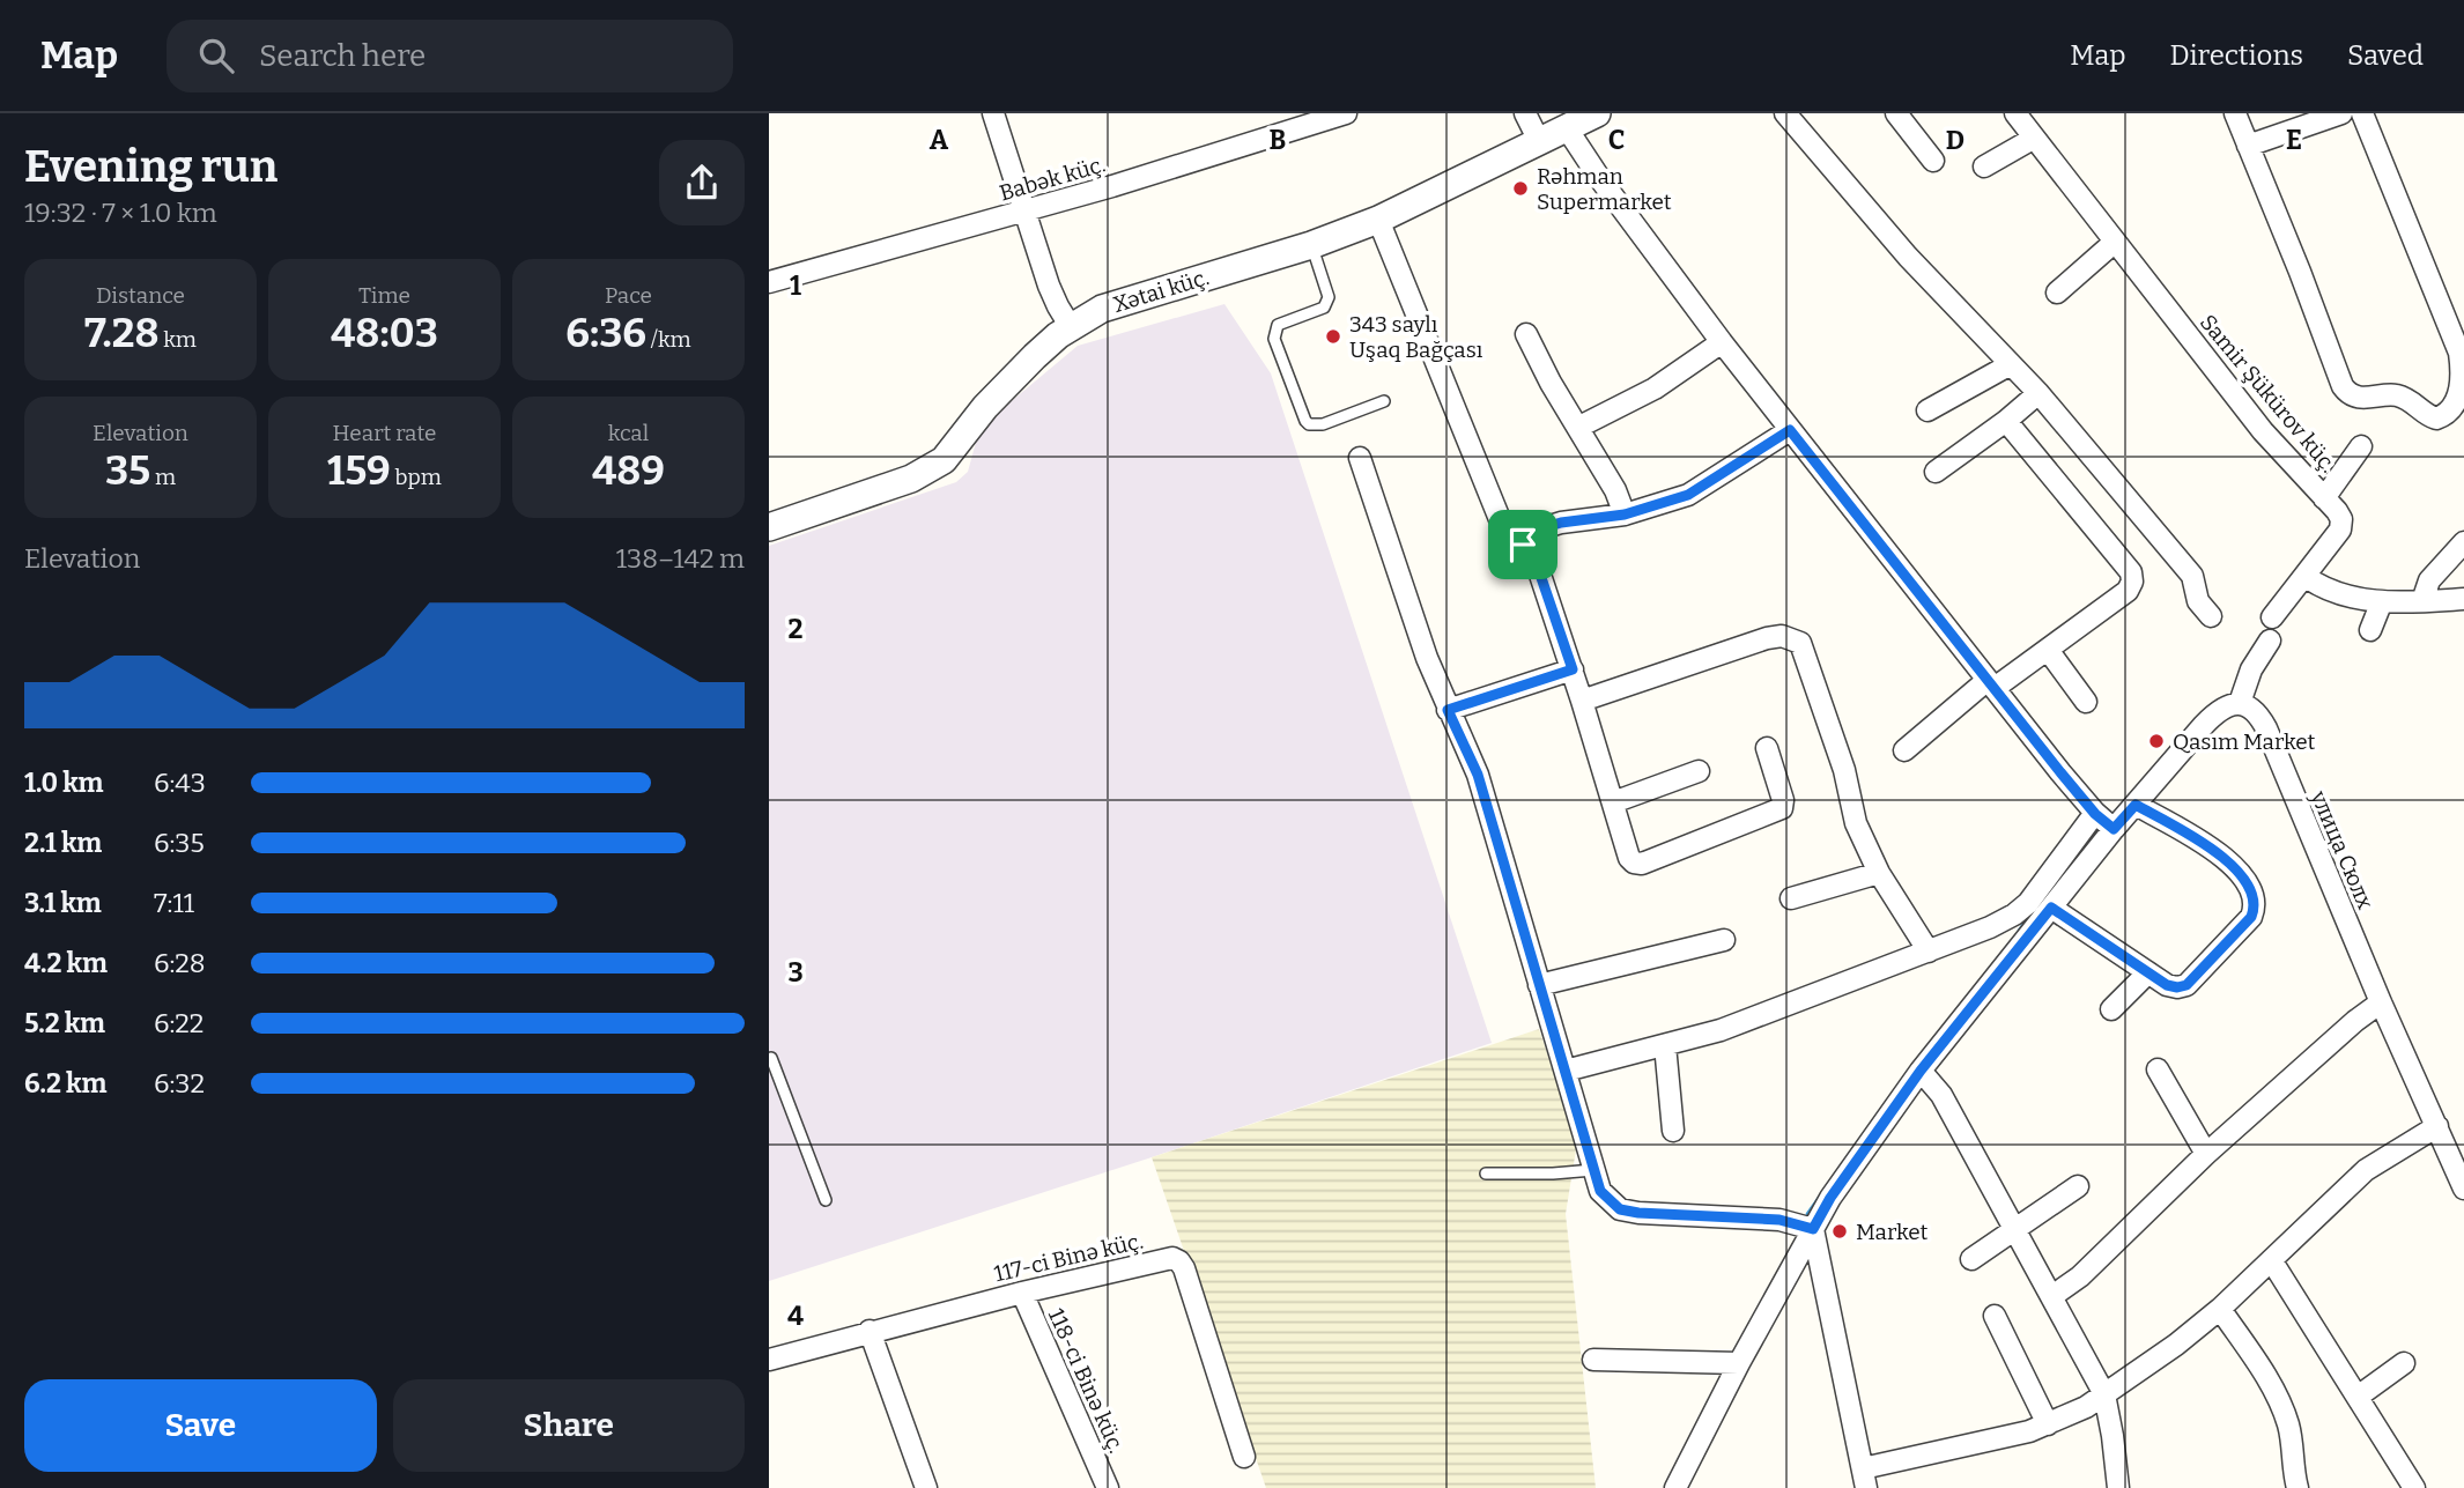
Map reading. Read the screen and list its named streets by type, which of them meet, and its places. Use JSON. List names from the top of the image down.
{
  "streets": {
    "street": [
      "Babək küç.",
      "Xətai küç.",
      "Samir Şükürov küç.",
      "улица Сюлх",
      "117-ci Binə küç.",
      "118-ci Binə küç."
    ]
  },
  "crossings": [
    ["117-ci Binə küç.", "118-ci Binə küç."]
  ],
  "places": [
    "Rəhman Supermarket",
    "343 saylı Uşaq Bağçası",
    "Qasım Market",
    "Market"
  ],
  "page": {
    "header": "Map",
    "search": "Search here",
    "nav": ["Map", "Directions", "Saved"],
    "heading": ["Evening run", "19:32 · 7 × 1.0 km"],
    "stats": [
      ["Distance", "7.28 km"],
      ["Time", "48:03"],
      ["Pace", "6:36 /km"],
      ["Elevation", "35 m"],
      ["Heart rate", "159 bpm"],
      ["kcal", "489"]
    ],
    "chart": ["Elevation", "138–142 m"],
    "list": [
      {
        "name": "1.0 km",
        "note": "6:43"
      },
      {
        "name": "2.1 km",
        "note": "6:35"
      },
      {
        "name": "3.1 km",
        "note": "7:11"
      },
      {
        "name": "4.2 km",
        "note": "6:28"
      },
      {
        "name": "5.2 km",
        "note": "6:22"
      },
      {
        "name": "6.2 km",
        "note": "6:32"
      }
    ],
    "buttons": ["Save", "Share"]
  },
  "grid": {
    "columns": [
      "A",
      "B",
      "C",
      "D",
      "E"
    ],
    "rows": [
      "1",
      "2",
      "3",
      "4"
    ]
  }
}
